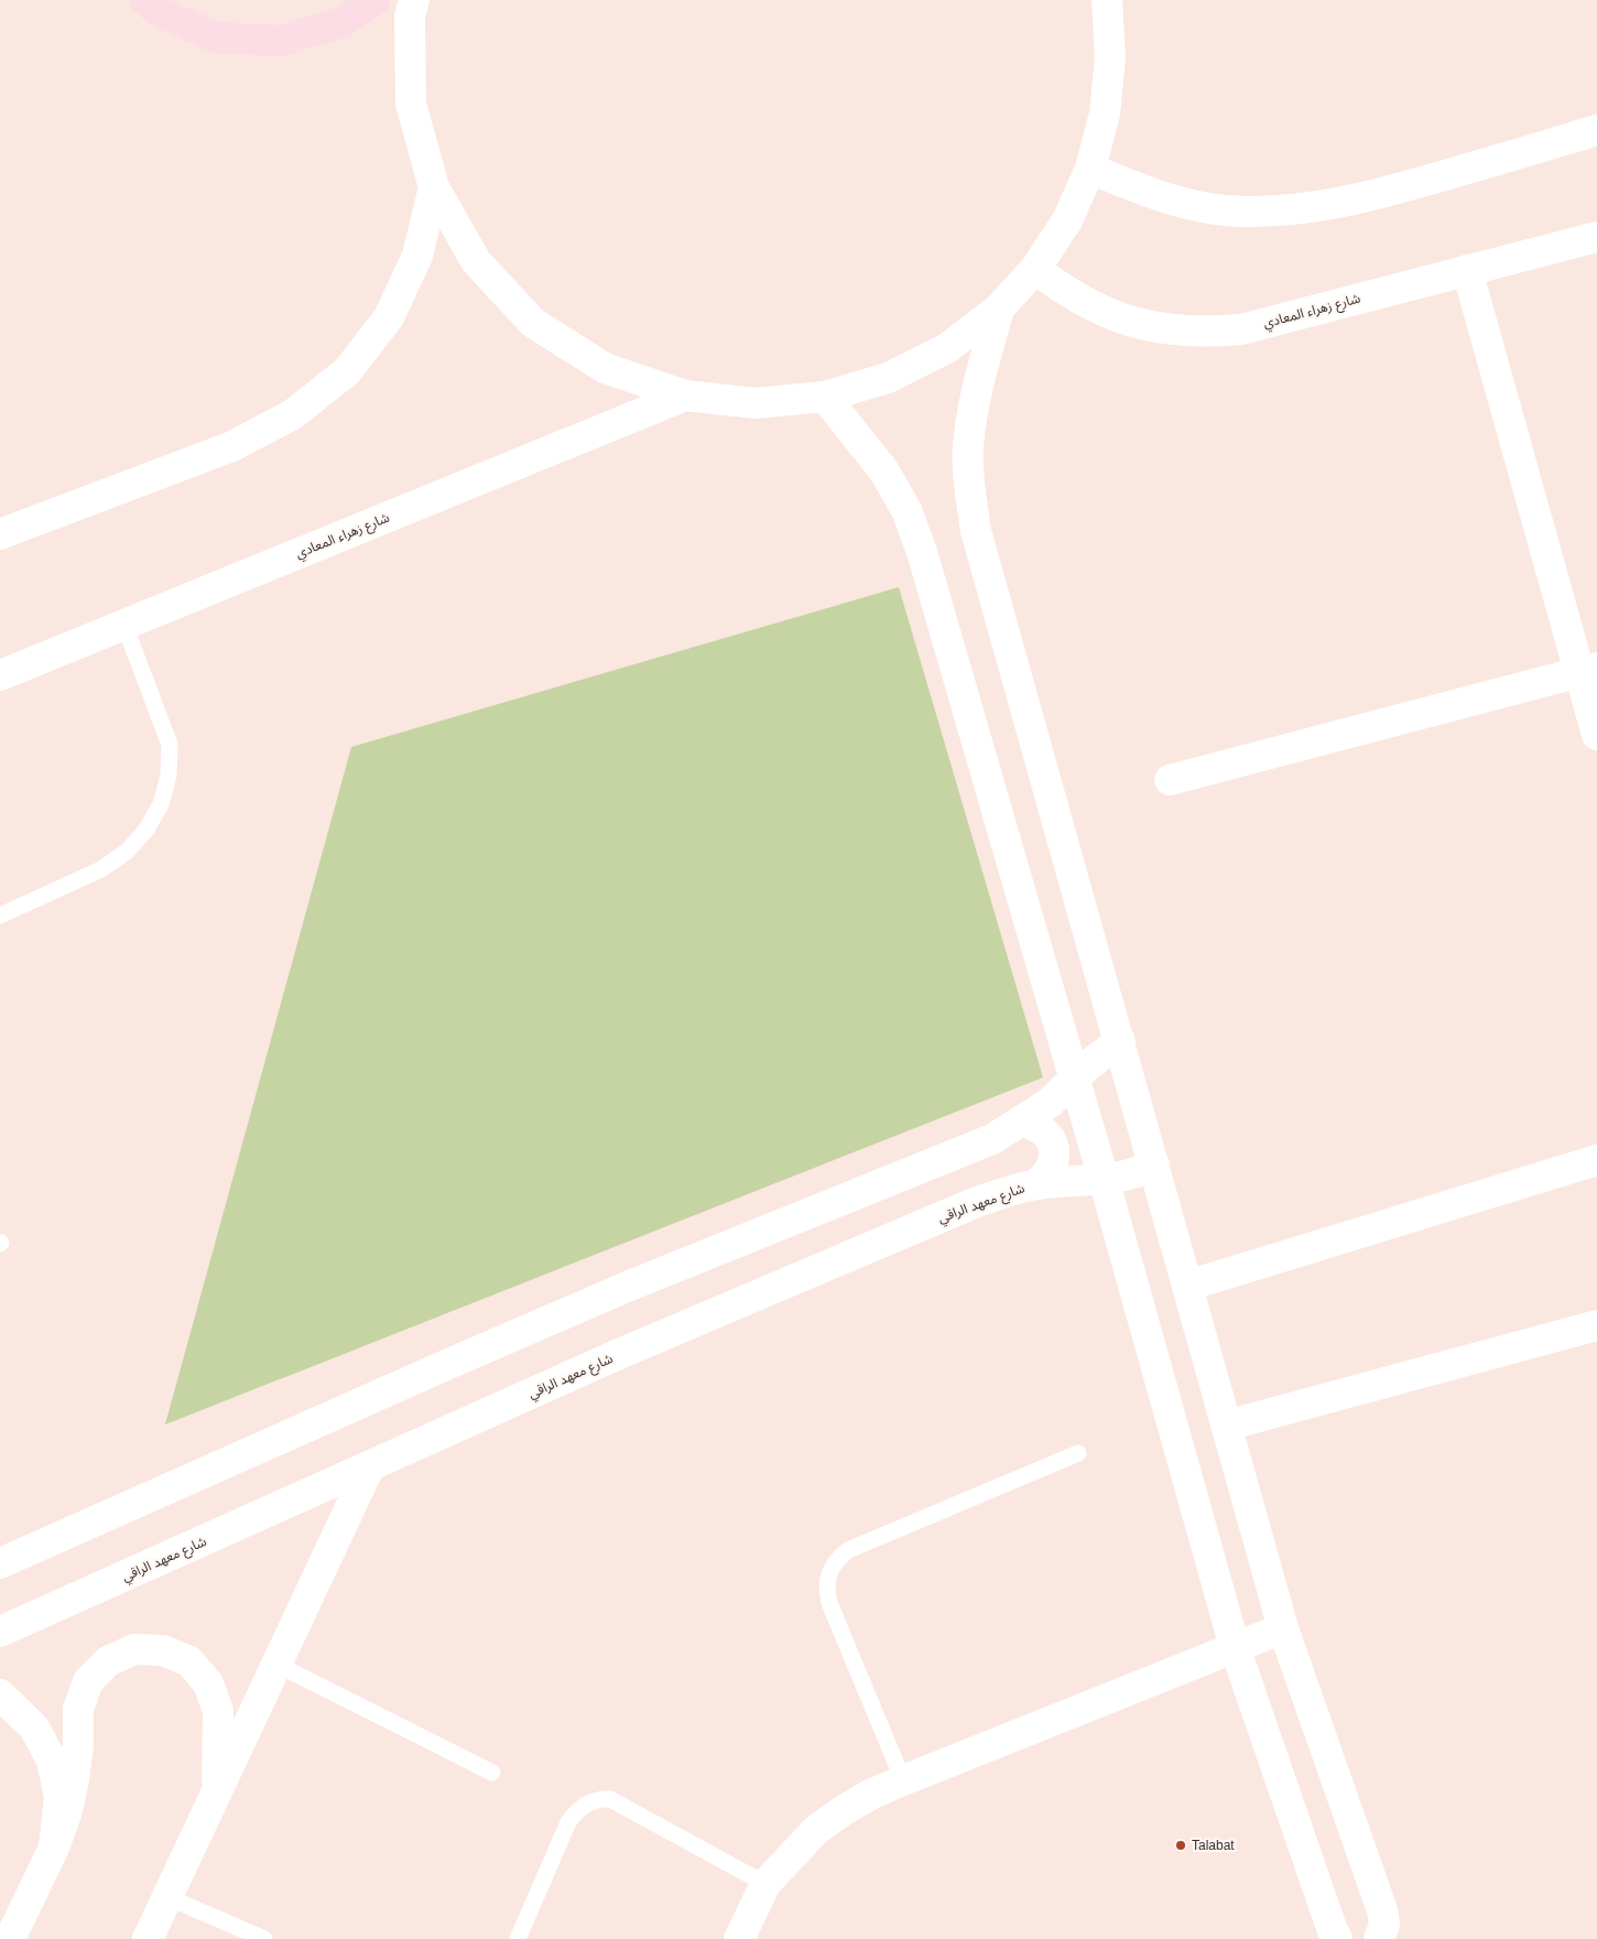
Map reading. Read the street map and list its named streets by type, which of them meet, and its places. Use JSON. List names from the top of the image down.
{
  "streets": {
    "street": ["شارع زهراء المعادي", "شارع معهد الراقي"]
  },
  "places": ["Talabat"]
}
